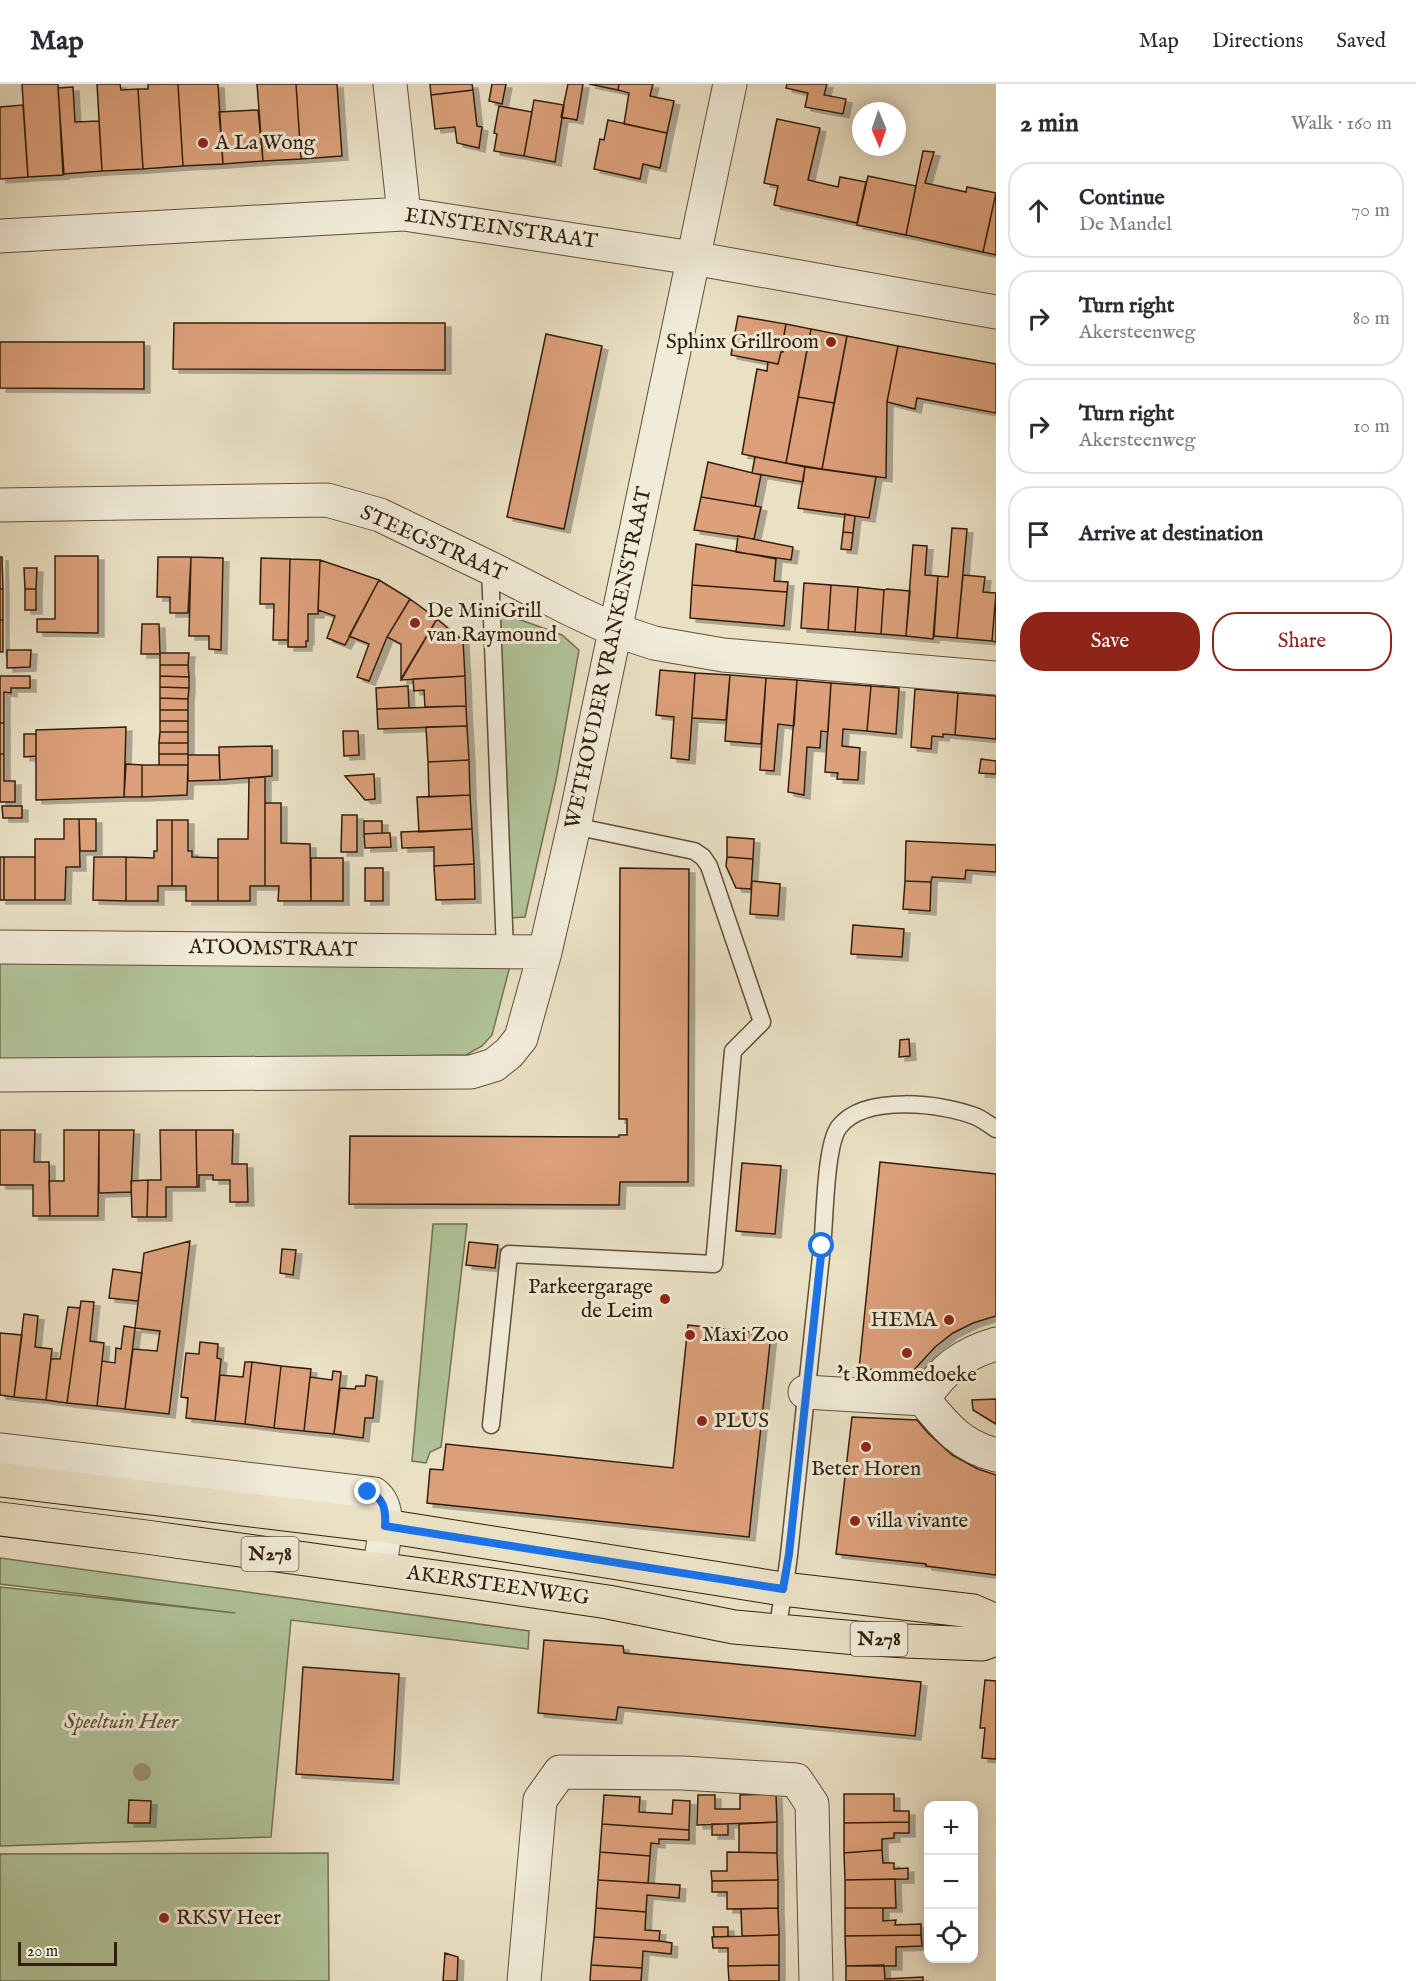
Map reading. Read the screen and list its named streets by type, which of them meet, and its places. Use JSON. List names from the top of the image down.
{
  "streets": {
    "main road": ["N278", "AKERSTEENWEG"],
    "street": [
      "EINSTEINSTRAAT",
      "STEEGSTRAAT",
      "WETHOUDER VRANKENSTRAAT",
      "ATOOMSTRAAT"
    ]
  },
  "crossings": [
    ["EINSTEINSTRAAT", "WETHOUDER VRANKENSTRAAT"],
    ["STEEGSTRAAT", "WETHOUDER VRANKENSTRAAT"],
    ["WETHOUDER VRANKENSTRAAT", "ATOOMSTRAAT"]
  ],
  "parks": ["Speeltuin Heer"],
  "places": [
    "A La Wong",
    "Sphinx Grillroom",
    "De MiniGrill van Raymound",
    "Parkeergarage de Leim",
    "HEMA",
    "Maxi Zoo",
    "'t Rommedoeke",
    "PLUS",
    "Beter Horen",
    "villa vivante",
    "RKSV Heer"
  ],
  "scale_bar": "20 m",
  "north": "bottom",
  "page": {
    "header": "Map",
    "nav": ["Map", "Directions", "Saved"],
    "heading": ["2 min", "Walk · 160 m"],
    "list": [
      ["Continue", "De Mandel", "70 m"],
      ["Turn right", "Akersteenweg", "80 m"],
      ["Turn right", "Akersteenweg", "10 m"],
      "Arrive at destination"
    ],
    "buttons": ["Save", "Share"],
    "map_buttons": ["+", "−"],
    "scale": "20 m"
  }
}
